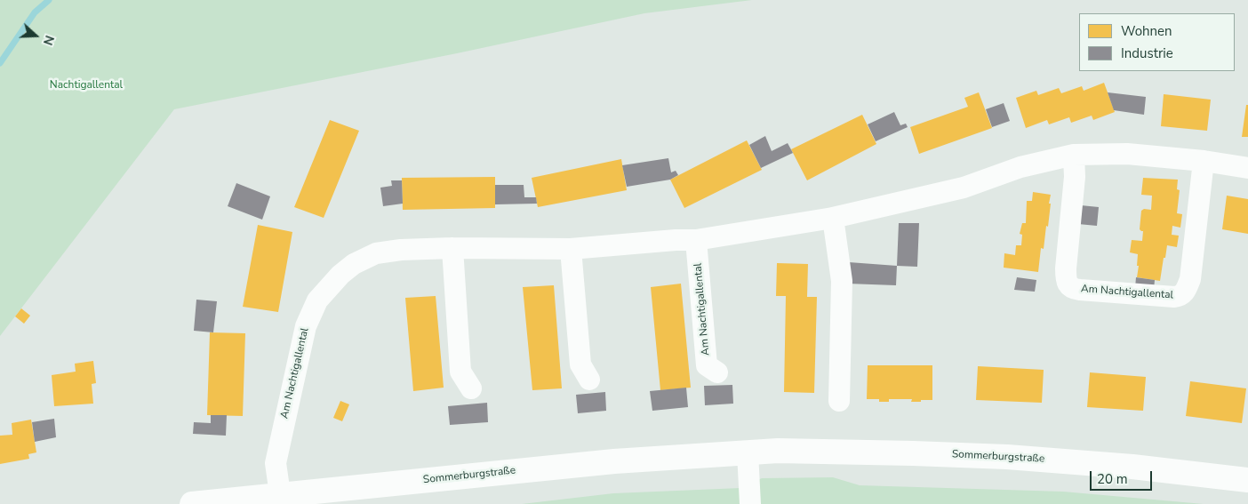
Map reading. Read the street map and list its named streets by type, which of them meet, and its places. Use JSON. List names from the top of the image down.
{
  "streets": {
    "street": ["Am Nachtigallental", "Sommerburgstraße"]
  },
  "crossings": [
    ["Am Nachtigallental", "Sommerburgstraße"]
  ],
  "parks": ["Nachtigallental"],
  "legend": ["Wohnen", "Industrie"],
  "scale_bar": "20 m",
  "north": "right"
}
